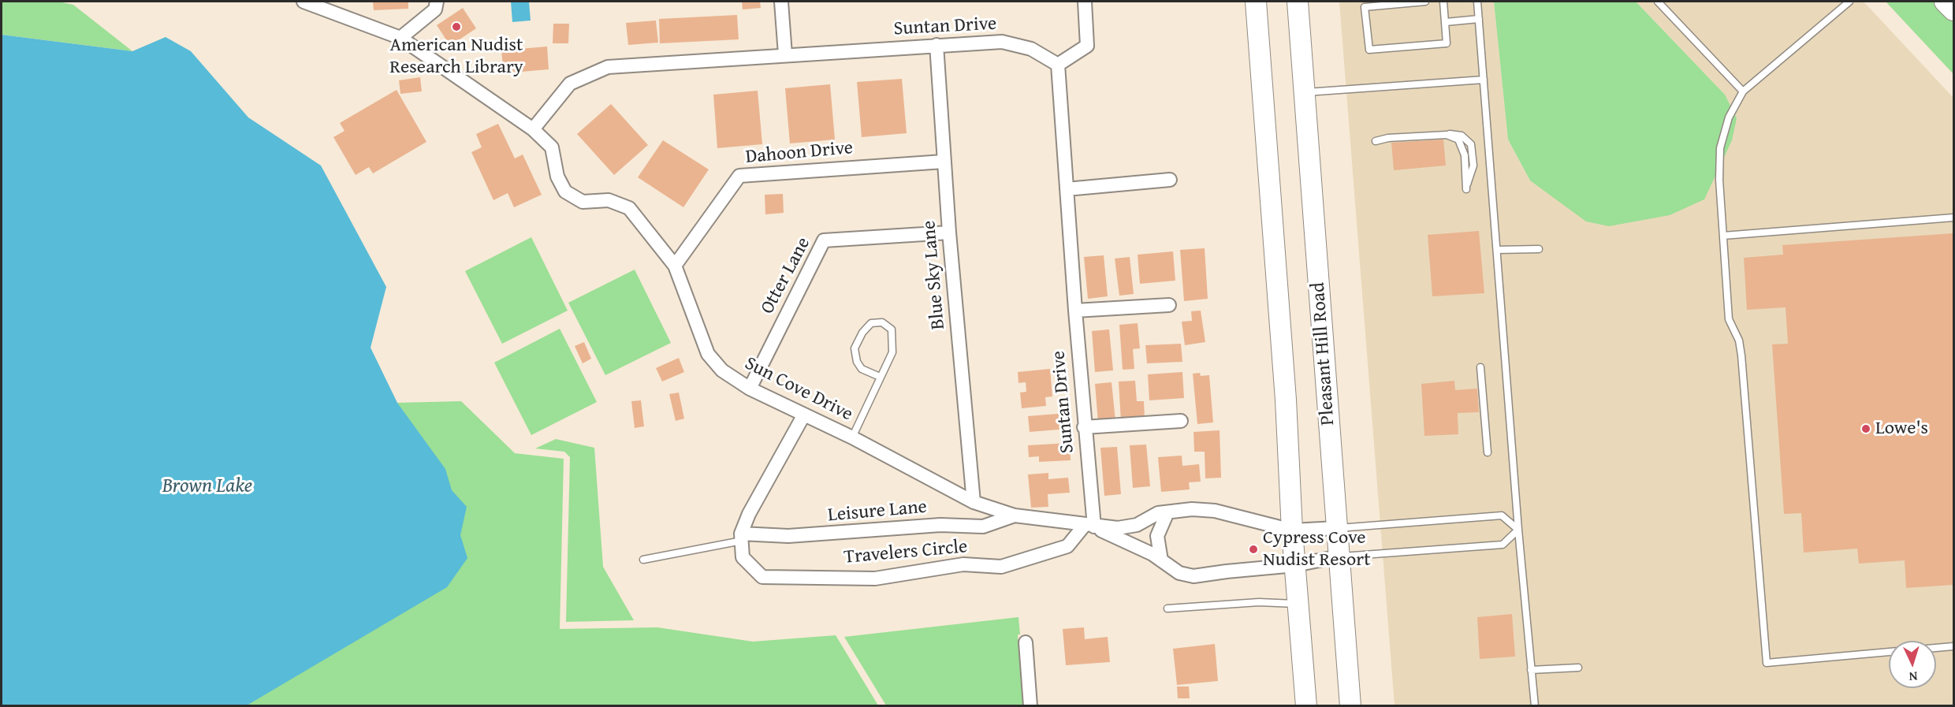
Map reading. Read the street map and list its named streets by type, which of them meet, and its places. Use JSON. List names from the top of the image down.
{
  "streets": {
    "main road": ["Pleasant Hill Road"],
    "street": [
      "Suntan Drive",
      "Dahoon Drive",
      "Blue Sky Lane",
      "Otter Lane",
      "Sun Cove Drive",
      "Leisure Lane",
      "Travelers Circle"
    ]
  },
  "crossings": [
    ["Suntan Drive", "Blue Sky Lane"],
    ["Suntan Drive", "Sun Cove Drive"],
    ["Suntan Drive", "Travelers Circle"],
    ["Dahoon Drive", "Blue Sky Lane"],
    ["Dahoon Drive", "Sun Cove Drive"],
    ["Blue Sky Lane", "Otter Lane"],
    ["Blue Sky Lane", "Sun Cove Drive"],
    ["Otter Lane", "Sun Cove Drive"],
    ["Pleasant Hill Road", "Sun Cove Drive"],
    ["Sun Cove Drive", "Leisure Lane"],
    ["Sun Cove Drive", "Travelers Circle"],
    ["Leisure Lane", "Travelers Circle"]
  ],
  "water": ["Brown Lake"],
  "places": ["American Nudist Research Library", "Lowe's", "Cypress Cove Nudist Resort"],
  "north": "bottom"
}
